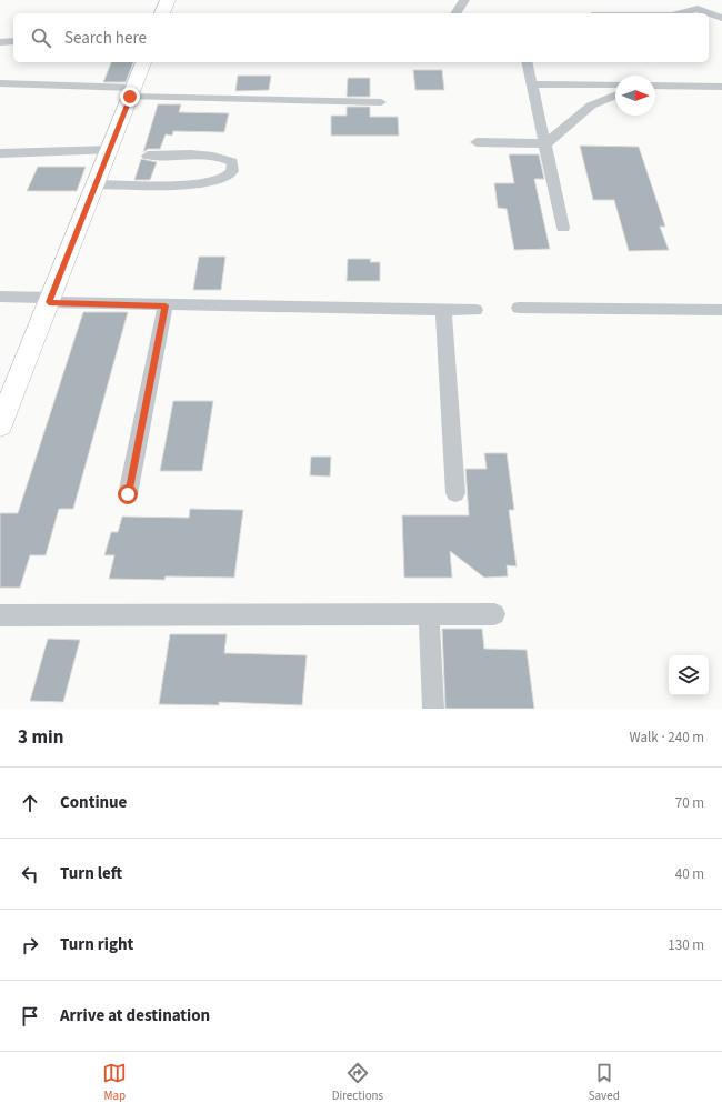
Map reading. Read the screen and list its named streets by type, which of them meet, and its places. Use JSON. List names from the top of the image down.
{
  "north": "right",
  "page": {
    "search": "Search here",
    "heading": ["3 min", "Walk · 240 m"],
    "list": [
      ["Continue", "70 m"],
      ["Turn left", "40 m"],
      ["Turn right", "130 m"],
      "Arrive at destination"
    ],
    "nav": ["Map", "Directions", "Saved"]
  }
}
